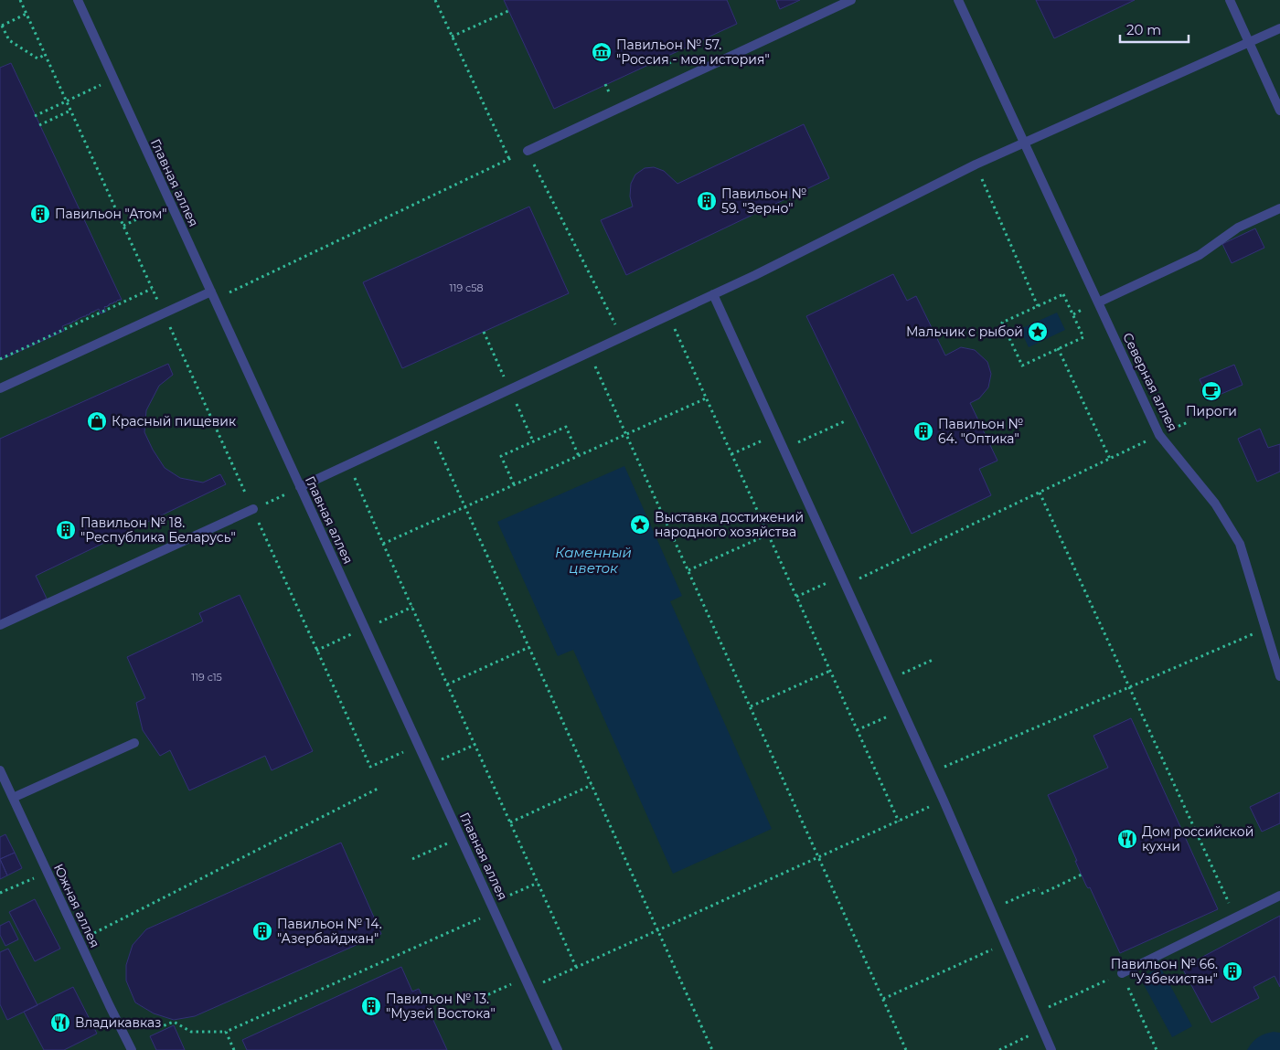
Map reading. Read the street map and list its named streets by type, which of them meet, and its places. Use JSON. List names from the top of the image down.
{
  "streets": {
    "lane": ["Главная аллея", "Северная аллея", "Южная аллея"]
  },
  "water": ["Каменный цветок"],
  "places": {
    "museum": ["Павильон № 57. \"Россия - моя история\""],
    "building": [
      "Павильон № 59. \"Зерно\"",
      "Павильон \"Атом\"",
      "Павильон № 64. \"Оптика\"",
      "Павильон № 18. \"Республика Беларусь\"",
      "Павильон № 14. \"Азербайджан\"",
      "Павильон № 66. \"Узбекистан\"",
      "Павильон № 13. \"Музей Востока\""
    ],
    "place": ["Мальчик с рыбой", "Выставка достижений народного хозяйства"],
    "cafe": ["Пироги"],
    "shop": ["Красный пищевик"],
    "restaurant": ["Дом российской кухни", "Владикавказ"]
  },
  "house_numbers": ["119 с58", "119 с15"],
  "scale_bar": "20 m"
}
